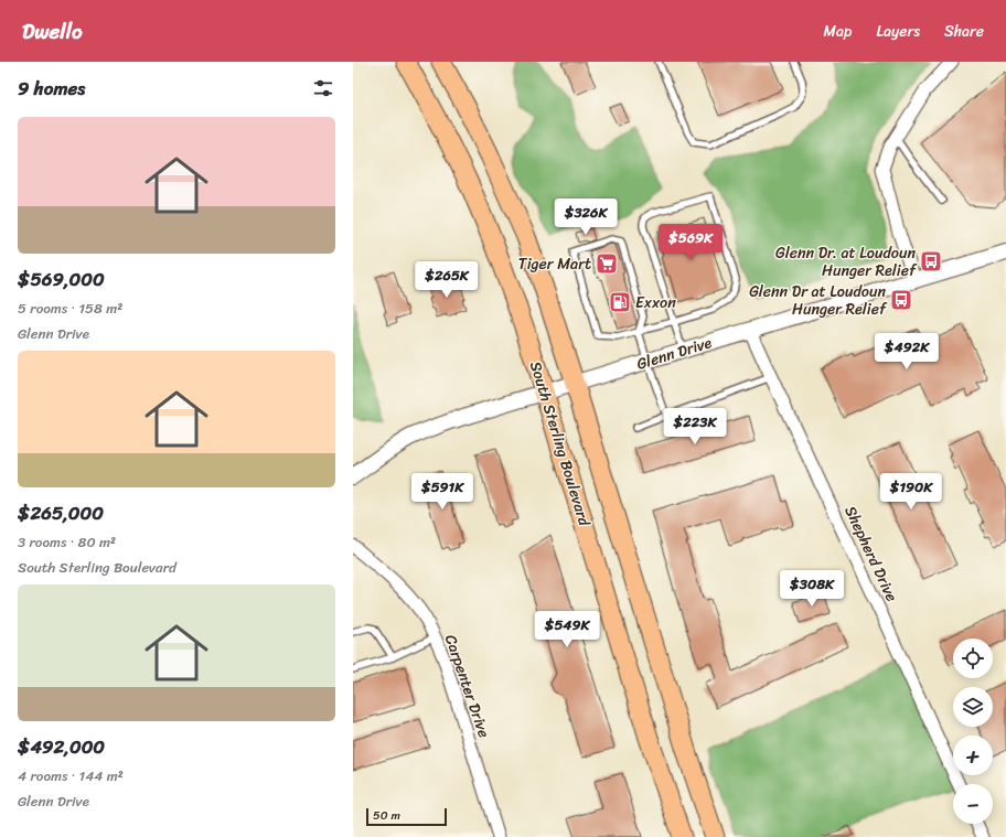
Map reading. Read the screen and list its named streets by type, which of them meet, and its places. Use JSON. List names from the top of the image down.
{
  "streets": {
    "main road": ["South Sterling Boulevard"],
    "street": ["Glenn Drive", "Shepherd Drive", "Carpenter Drive"]
  },
  "crossings": [
    ["Glenn Drive", "South Sterling Boulevard"],
    ["Glenn Drive", "Shepherd Drive"]
  ],
  "places": {
    "bus stop": ["Glenn Dr. at Loudoun Hunger Relief", "Glenn Dr at Loudoun Hunger Relief"],
    "supermarket": ["Tiger Mart"],
    "fuel station": ["Exxon"]
  },
  "scale_bar": "50 m",
  "page": {
    "header": "Dwello",
    "nav": ["Map", "Layers", "Share"],
    "heading": "9 homes",
    "list": [
      {
        "name": "$569,000",
        "note": "5 rooms · 158 m² · Glenn Drive"
      },
      {
        "name": "$265,000",
        "note": "3 rooms · 80 m² · South Sterling Boulevard"
      },
      {
        "name": "$492,000",
        "note": "4 rooms · 144 m² · Glenn Drive"
      }
    ],
    "price": [
      "$326K",
      "$569K",
      "$265K",
      "$492K",
      "$223K",
      "$591K",
      "$190K",
      "$308K",
      "$549K"
    ],
    "map_buttons": ["+", "−"],
    "scale": "50 m"
  }
}
